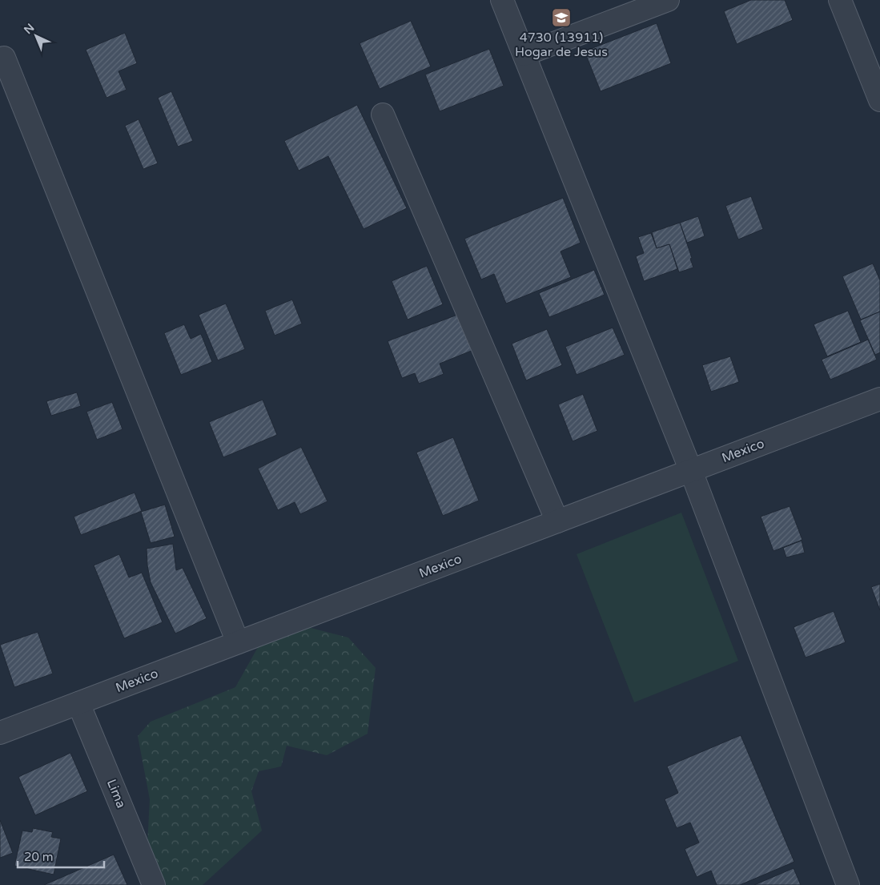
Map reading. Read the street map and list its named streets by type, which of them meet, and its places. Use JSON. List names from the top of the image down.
{
  "streets": {
    "street": ["Mexico", "Lima"]
  },
  "crossings": [
    ["Mexico", "Lima"]
  ],
  "places": {
    "school or university": ["4730 (13911) Hogar de Jesus"]
  },
  "scale_bar": "20 m",
  "north": "top left"
}
